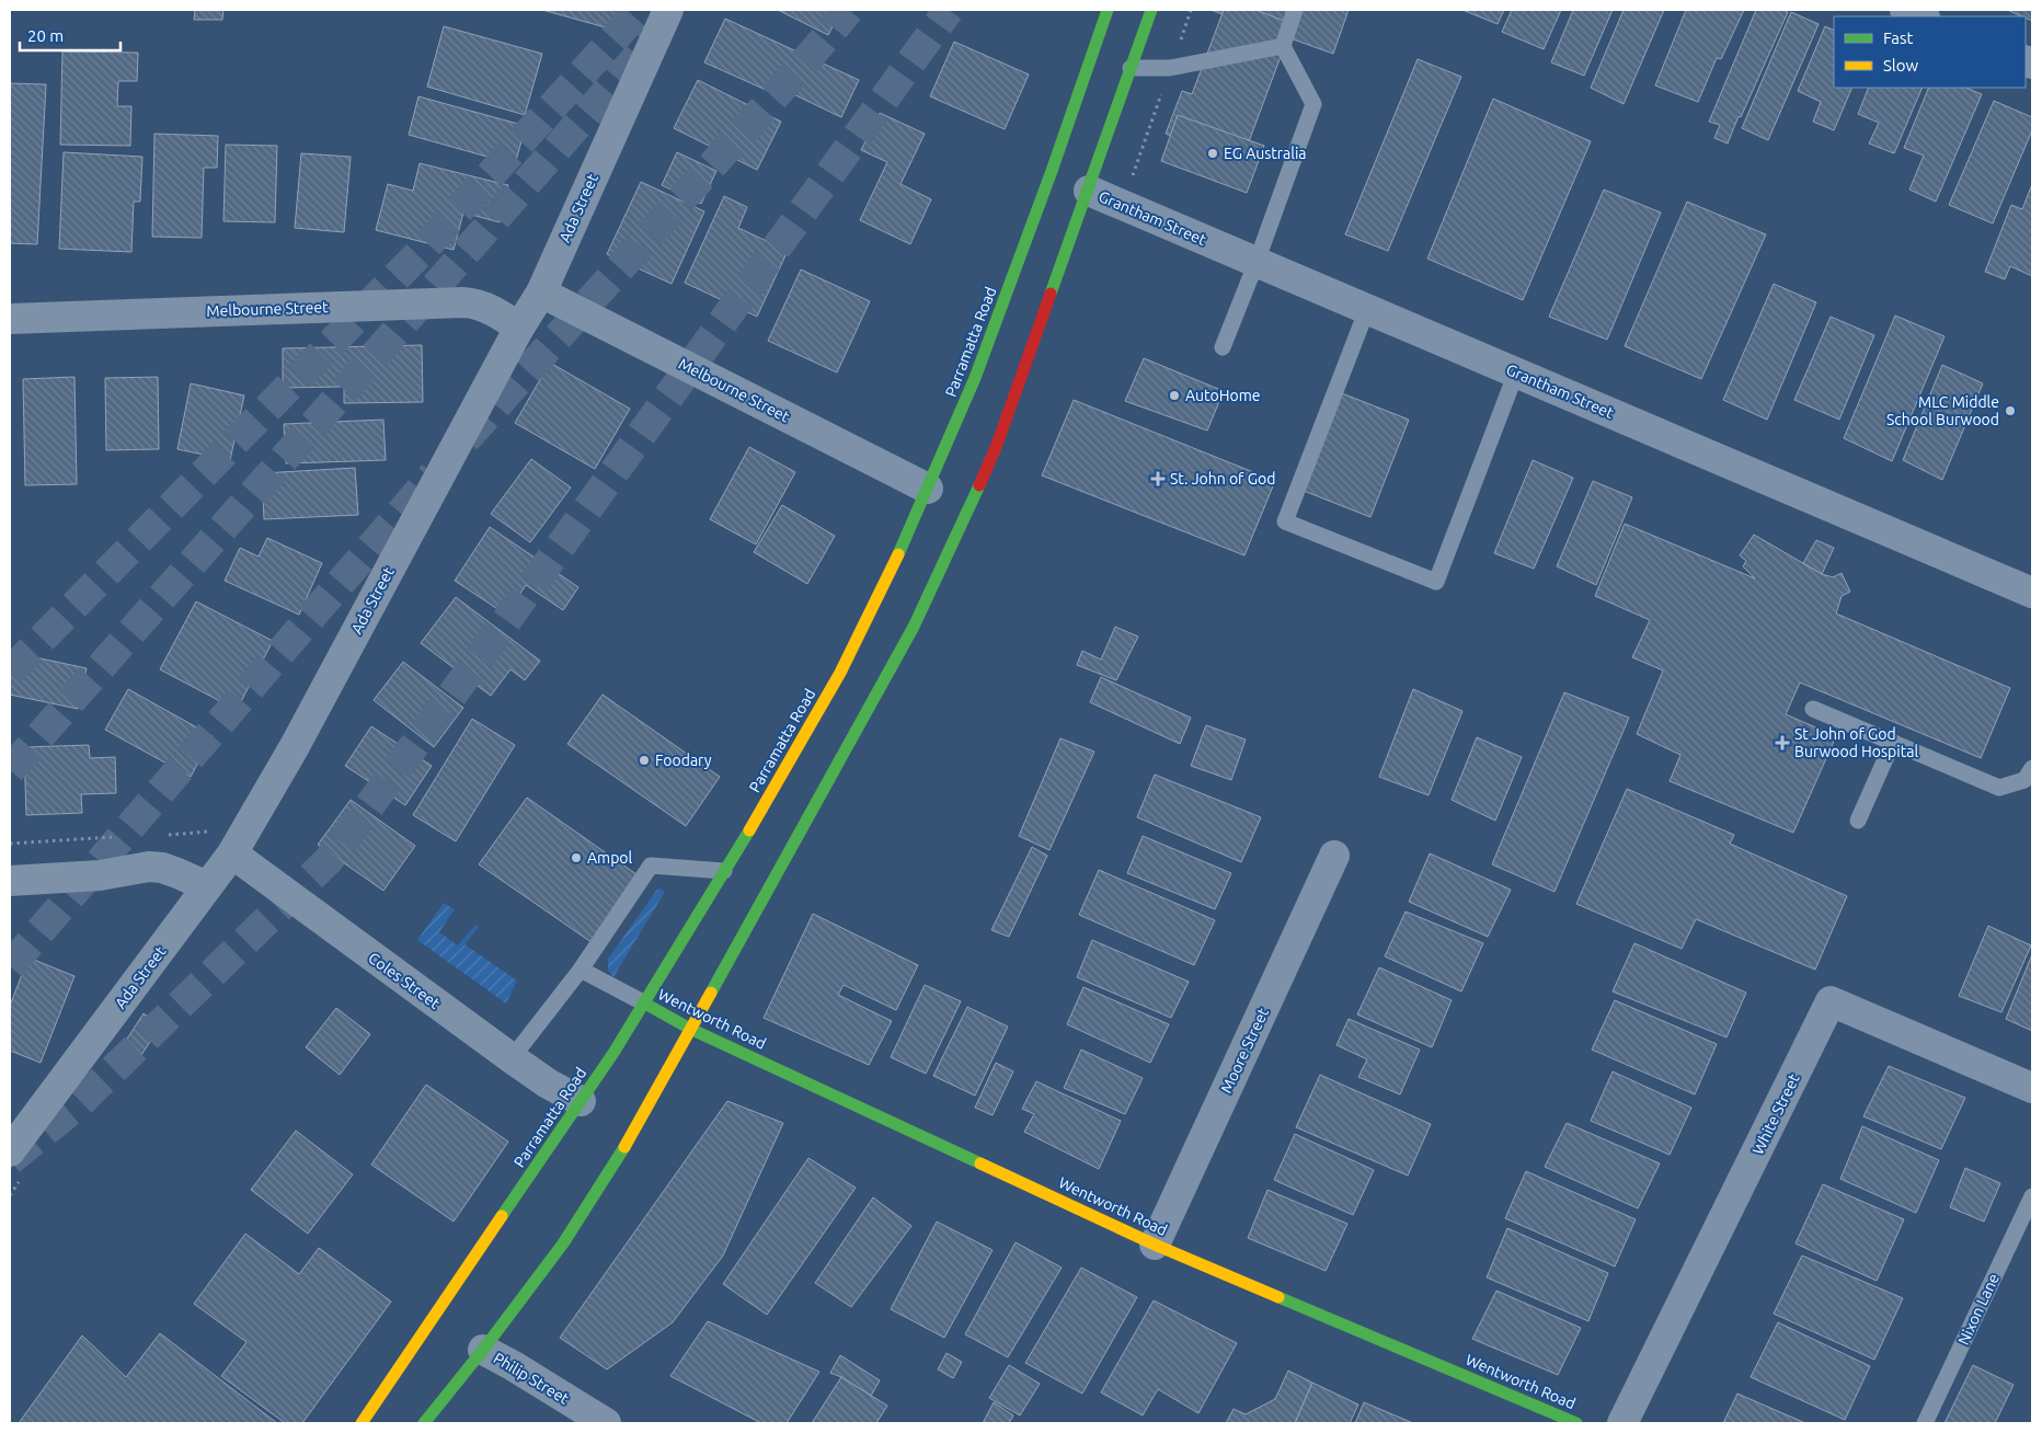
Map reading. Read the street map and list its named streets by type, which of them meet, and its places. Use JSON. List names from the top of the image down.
{
  "streets": {
    "main road": ["Parramatta Road", "Wentworth Road"],
    "street": [
      "Ada Street",
      "Grantham Street",
      "Melbourne Street",
      "Coles Street",
      "Moore Street",
      "White Street",
      "Philip Street"
    ],
    "lane": ["Nixon Lane"]
  },
  "crossings": [
    ["Ada Street", "Melbourne Street"],
    ["Ada Street", "Coles Street"],
    ["Melbourne Street", "Parramatta Road"],
    ["Parramatta Road", "Coles Street"],
    ["Parramatta Road", "Wentworth Road"],
    ["Wentworth Road", "Moore Street"]
  ],
  "places": {
    "other": [
      "EG Australia",
      "AutoHome",
      "MLC Middle School Burwood",
      "Foodary",
      "Ampol"
    ],
    "health": ["St. John of God", "St John of God Burwood Hospital"]
  },
  "legend": ["Fast", "Slow"],
  "scale_bar": "20 m"
}
